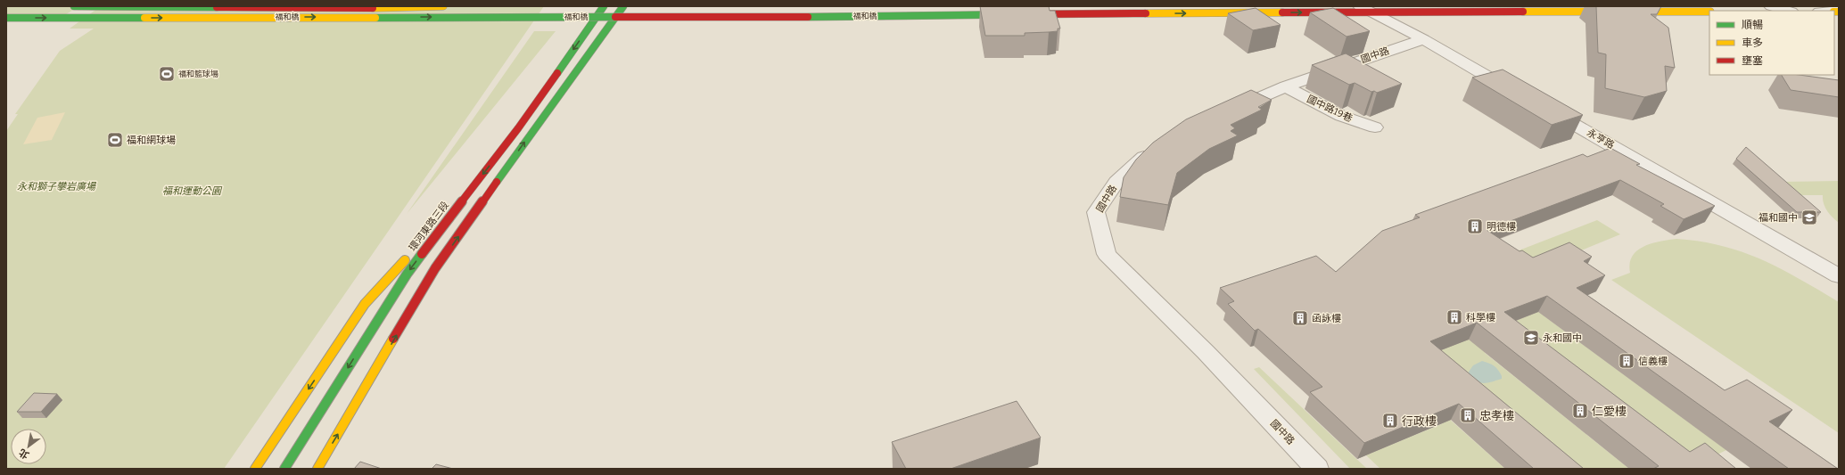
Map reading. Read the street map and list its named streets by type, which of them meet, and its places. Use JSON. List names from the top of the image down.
{
  "streets": {
    "main road": ["福和橋", "環河東路三段"],
    "street": ["國中路", "國中路19巷", "永亨路"]
  },
  "crossings": [
    ["國中路", "國中路19巷"]
  ],
  "parks": ["永和獅子攀岩廣場", "福和運動公園"],
  "places": {
    "sports": ["福和籃球場", "福和網球場"],
    "school or university": ["福和國中", "永和國中"],
    "building": [
      "明德樓",
      "科學樓",
      "函詠樓",
      "信義樓",
      "仁愛樓",
      "忠孝樓",
      "行政樓"
    ]
  },
  "legend": ["順暢", "車多", "壅塞"],
  "north": "bottom left"
}
